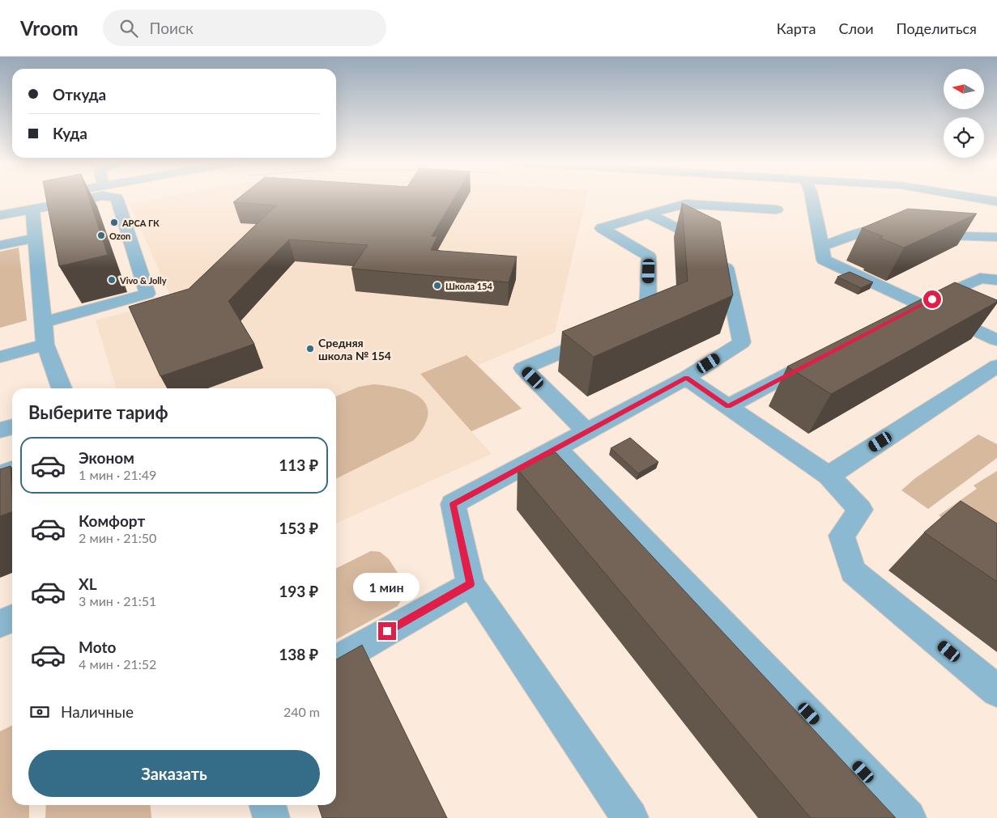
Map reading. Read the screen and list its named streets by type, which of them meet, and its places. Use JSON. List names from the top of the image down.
{
  "places": [
    "АРСА ГК",
    "Ozon",
    "Vivo & Jolly",
    "Школа 154",
    "Средняя школа № 154"
  ],
  "north": "left",
  "page": {
    "header": "Vroom",
    "search": "Поиск",
    "nav": ["Карта", "Слои", "Поделиться"],
    "banner": ["Откуда", "Куда"],
    "heading": "Выберите тариф",
    "list": [
      {
        "name": "Эконом",
        "note": "1 мин · 21:49",
        "value": "113 ₽"
      },
      {
        "name": "Комфорт",
        "note": "2 мин · 21:50",
        "value": "153 ₽"
      },
      {
        "name": "XL",
        "note": "3 мин · 21:51",
        "value": "193 ₽"
      },
      {
        "name": "Moto",
        "note": "4 мин · 21:52",
        "value": "138 ₽"
      }
    ],
    "bubble": "1 мин",
    "pay": ["Наличные", "240 m"],
    "buttons": "Заказать"
  }
}
